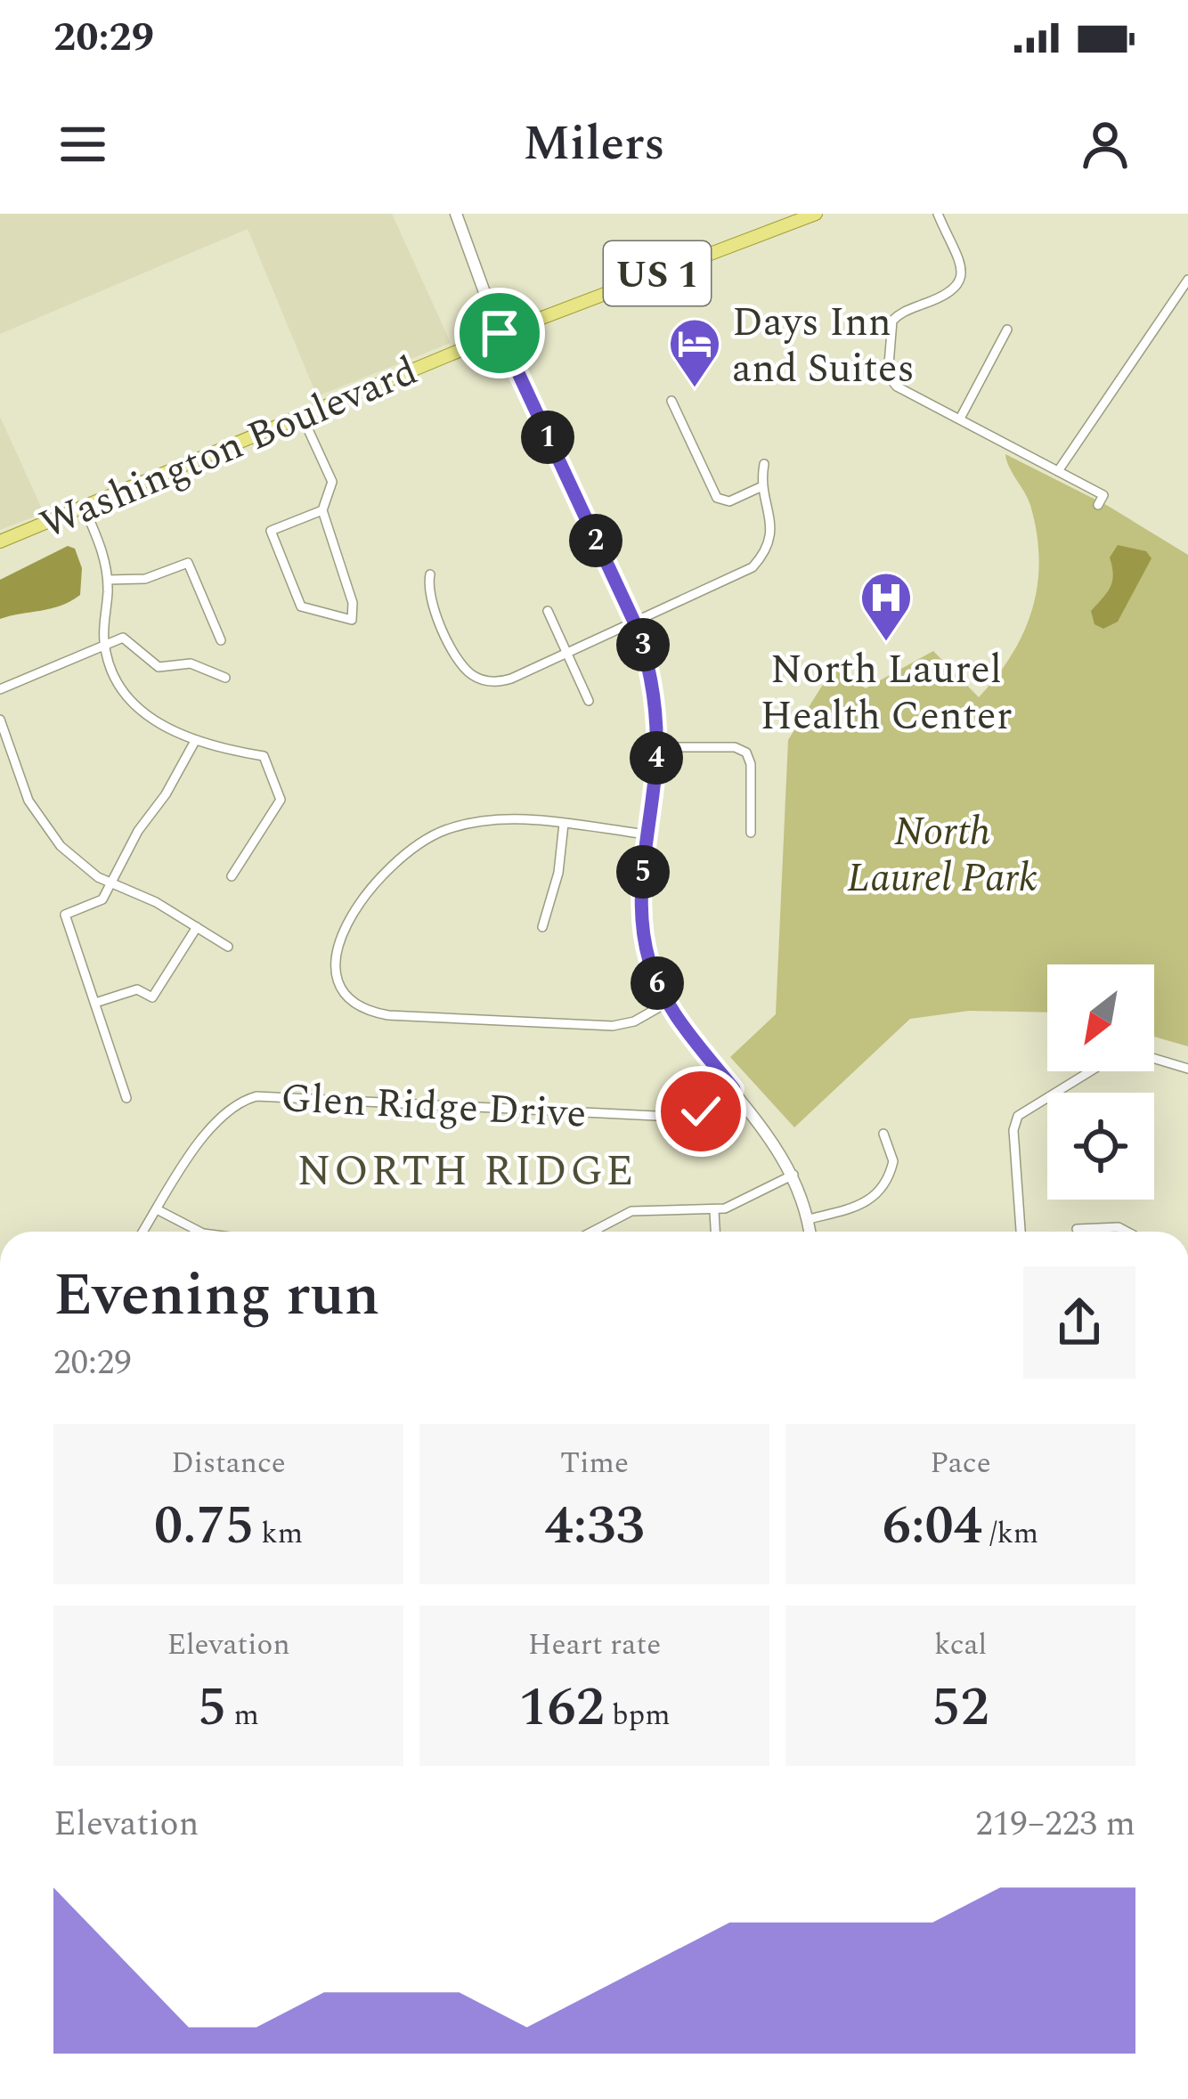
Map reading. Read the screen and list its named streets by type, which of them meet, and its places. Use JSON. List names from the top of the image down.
{
  "streets": {
    "main road": ["US 1", "Washington Boulevard"],
    "street": ["Glen Ridge Drive"]
  },
  "districts": ["NORTH RIDGE"],
  "parks": ["North Laurel Park"],
  "places": {
    "hotel": ["Days Inn and Suites"],
    "hospital": ["North Laurel Health Center"]
  },
  "north": "bottom left",
  "page": {
    "status": "20:29",
    "header": "Milers",
    "pins": [
      "1",
      "2",
      "3",
      "4",
      "5",
      "6"
    ],
    "heading": ["Evening run", "20:29"],
    "stats": [
      ["Distance", "0.75 km"],
      ["Time", "4:33"],
      ["Pace", "6:04 /km"],
      ["Elevation", "5 m"],
      ["Heart rate", "162 bpm"],
      ["kcal", "52"]
    ],
    "chart": ["Elevation", "219–223 m"]
  }
}
